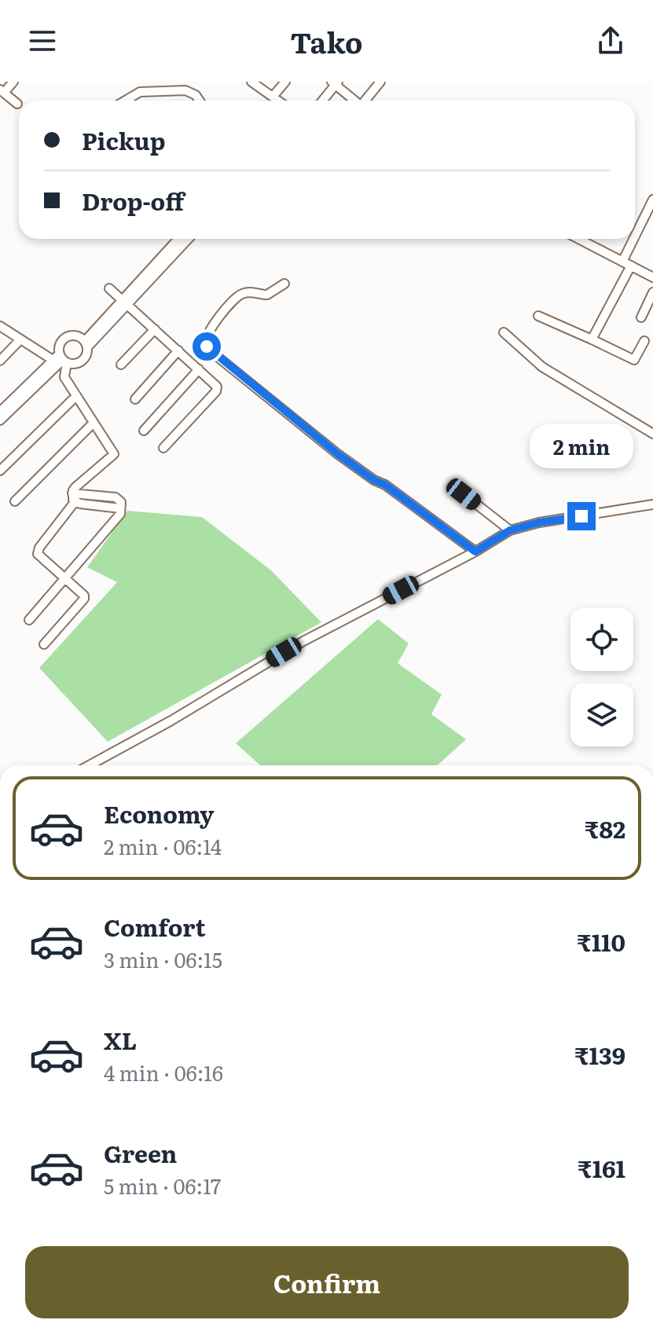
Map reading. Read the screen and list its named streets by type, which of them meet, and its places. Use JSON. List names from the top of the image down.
{
  "page": {
    "header": "Tako",
    "banner": ["Pickup", "Drop-off"],
    "bubble": "2 min",
    "list": [
      {
        "name": "Economy",
        "note": "2 min · 06:14",
        "value": "₹82"
      },
      {
        "name": "Comfort",
        "note": "3 min · 06:15",
        "value": "₹110"
      },
      {
        "name": "XL",
        "note": "4 min · 06:16",
        "value": "₹139"
      },
      {
        "name": "Green",
        "note": "5 min · 06:17",
        "value": "₹161"
      }
    ],
    "buttons": "Confirm"
  }
}
